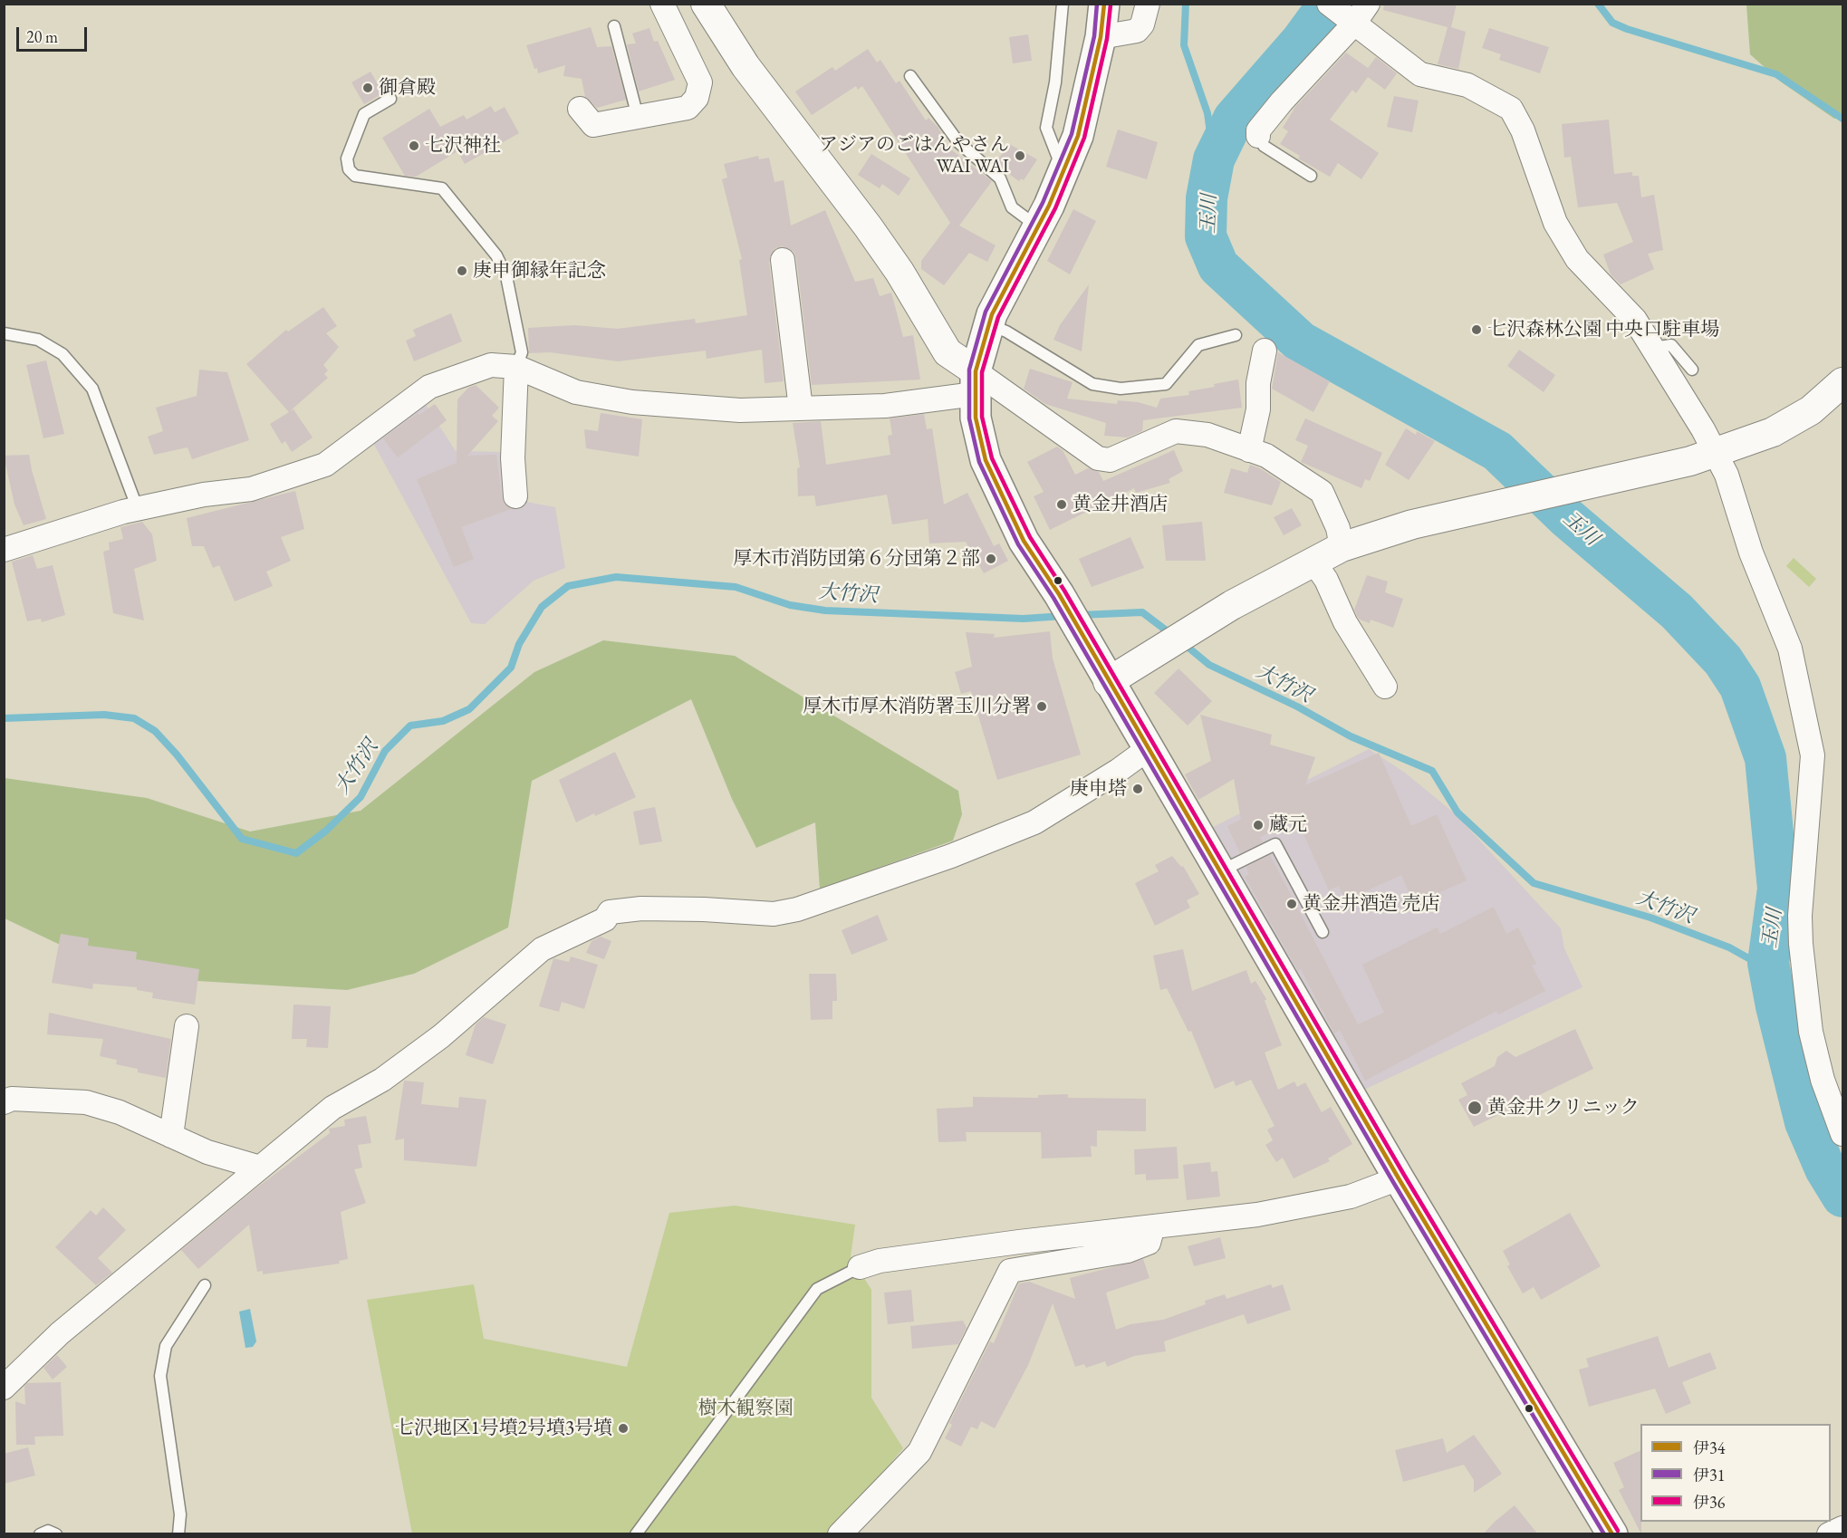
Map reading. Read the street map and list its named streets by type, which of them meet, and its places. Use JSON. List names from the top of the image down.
{
  "water": ["玉川", "大竹沢"],
  "parks": ["樹木観察園"],
  "places": [
    "御倉殿",
    "七沢神社",
    "アジアのごはんやさん WAI WAI",
    "庚申御縁年記念",
    "七沢森林公園 中央口駐車場",
    "黄金井酒店",
    "厚木市消防団第６分団第２部",
    "厚木市厚木消防署玉川分署",
    "庚申塔",
    "蔵元",
    "黄金井酒造 売店",
    "黄金井クリニック",
    "七沢地区1号墳2号墳3号墳"
  ],
  "lines": ["transit line 伊34", "transit line 伊31", "transit line 伊36"],
  "legend": ["伊34", "伊31", "伊36"],
  "scale_bar": "20 m"
}
